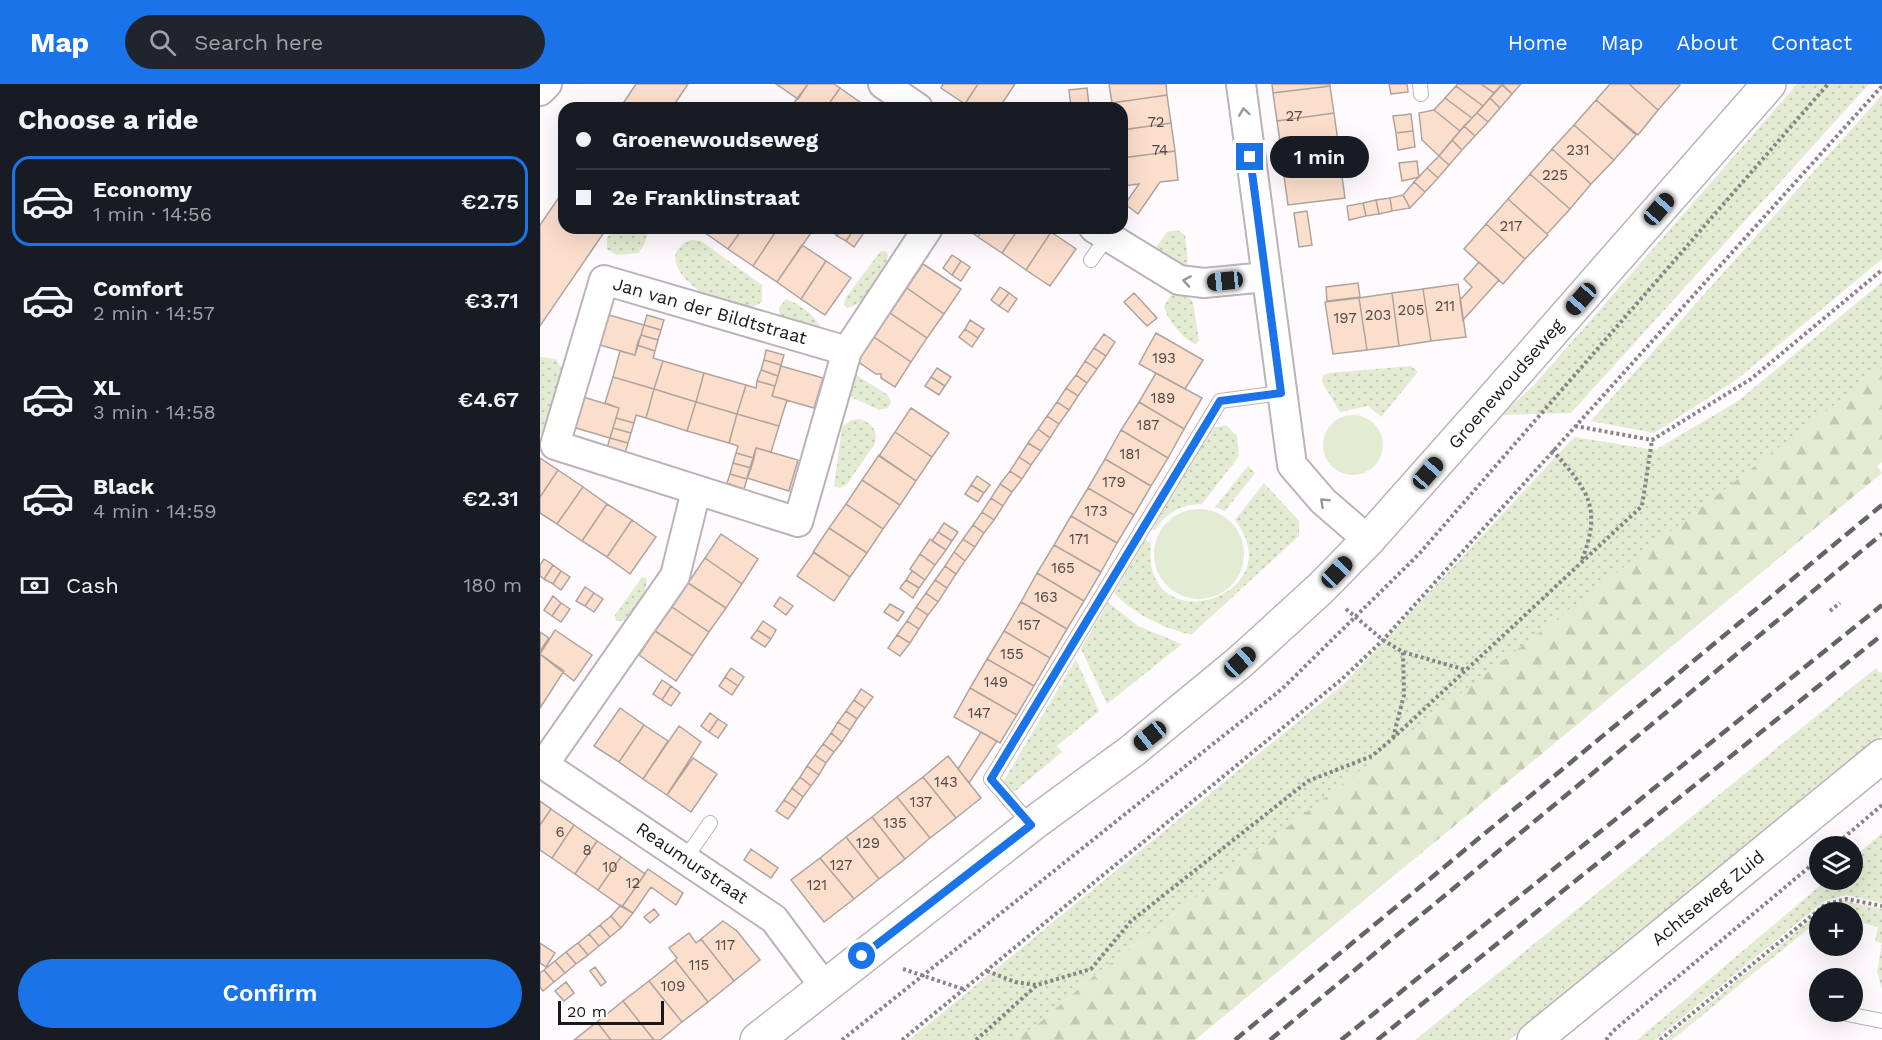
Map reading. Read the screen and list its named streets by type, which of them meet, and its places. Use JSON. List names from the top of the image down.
{
  "streets": {
    "street": [
      "Jan van der Bildtstraat",
      "Groenewoudseweg",
      "Reaumurstraat",
      "Achtseweg Zuid"
    ]
  },
  "crossings": [
    ["Groenewoudseweg", "Reaumurstraat"]
  ],
  "house_numbers": [
    "27",
    "72",
    "74",
    "231",
    "225",
    "217",
    "211",
    "205",
    "203",
    "197",
    "193",
    "189",
    "187",
    "181",
    "179",
    "173",
    "171",
    "165",
    "163",
    "157",
    "155",
    "149",
    "147",
    "143",
    "137",
    "135",
    "6",
    "129",
    "8",
    "127",
    "10",
    "12",
    "121",
    "117",
    "115",
    "109"
  ],
  "scale_bar": "20 m",
  "page": {
    "header": "Map",
    "search": "Search here",
    "nav": [
      "Home",
      "Map",
      "About",
      "Contact"
    ],
    "heading": "Choose a ride",
    "banner": ["Groenewoudseweg", "2e Franklinstraat"],
    "bubble": "1 min",
    "list": [
      {
        "name": "Economy",
        "note": "1 min · 14:56",
        "value": "€2.75"
      },
      {
        "name": "Comfort",
        "note": "2 min · 14:57",
        "value": "€3.71"
      },
      {
        "name": "XL",
        "note": "3 min · 14:58",
        "value": "€4.67"
      },
      {
        "name": "Black",
        "note": "4 min · 14:59",
        "value": "€2.31"
      }
    ],
    "pay": ["Cash", "180 m"],
    "map_buttons": ["+", "−"],
    "buttons": "Confirm",
    "scale": "20 m"
  }
}
